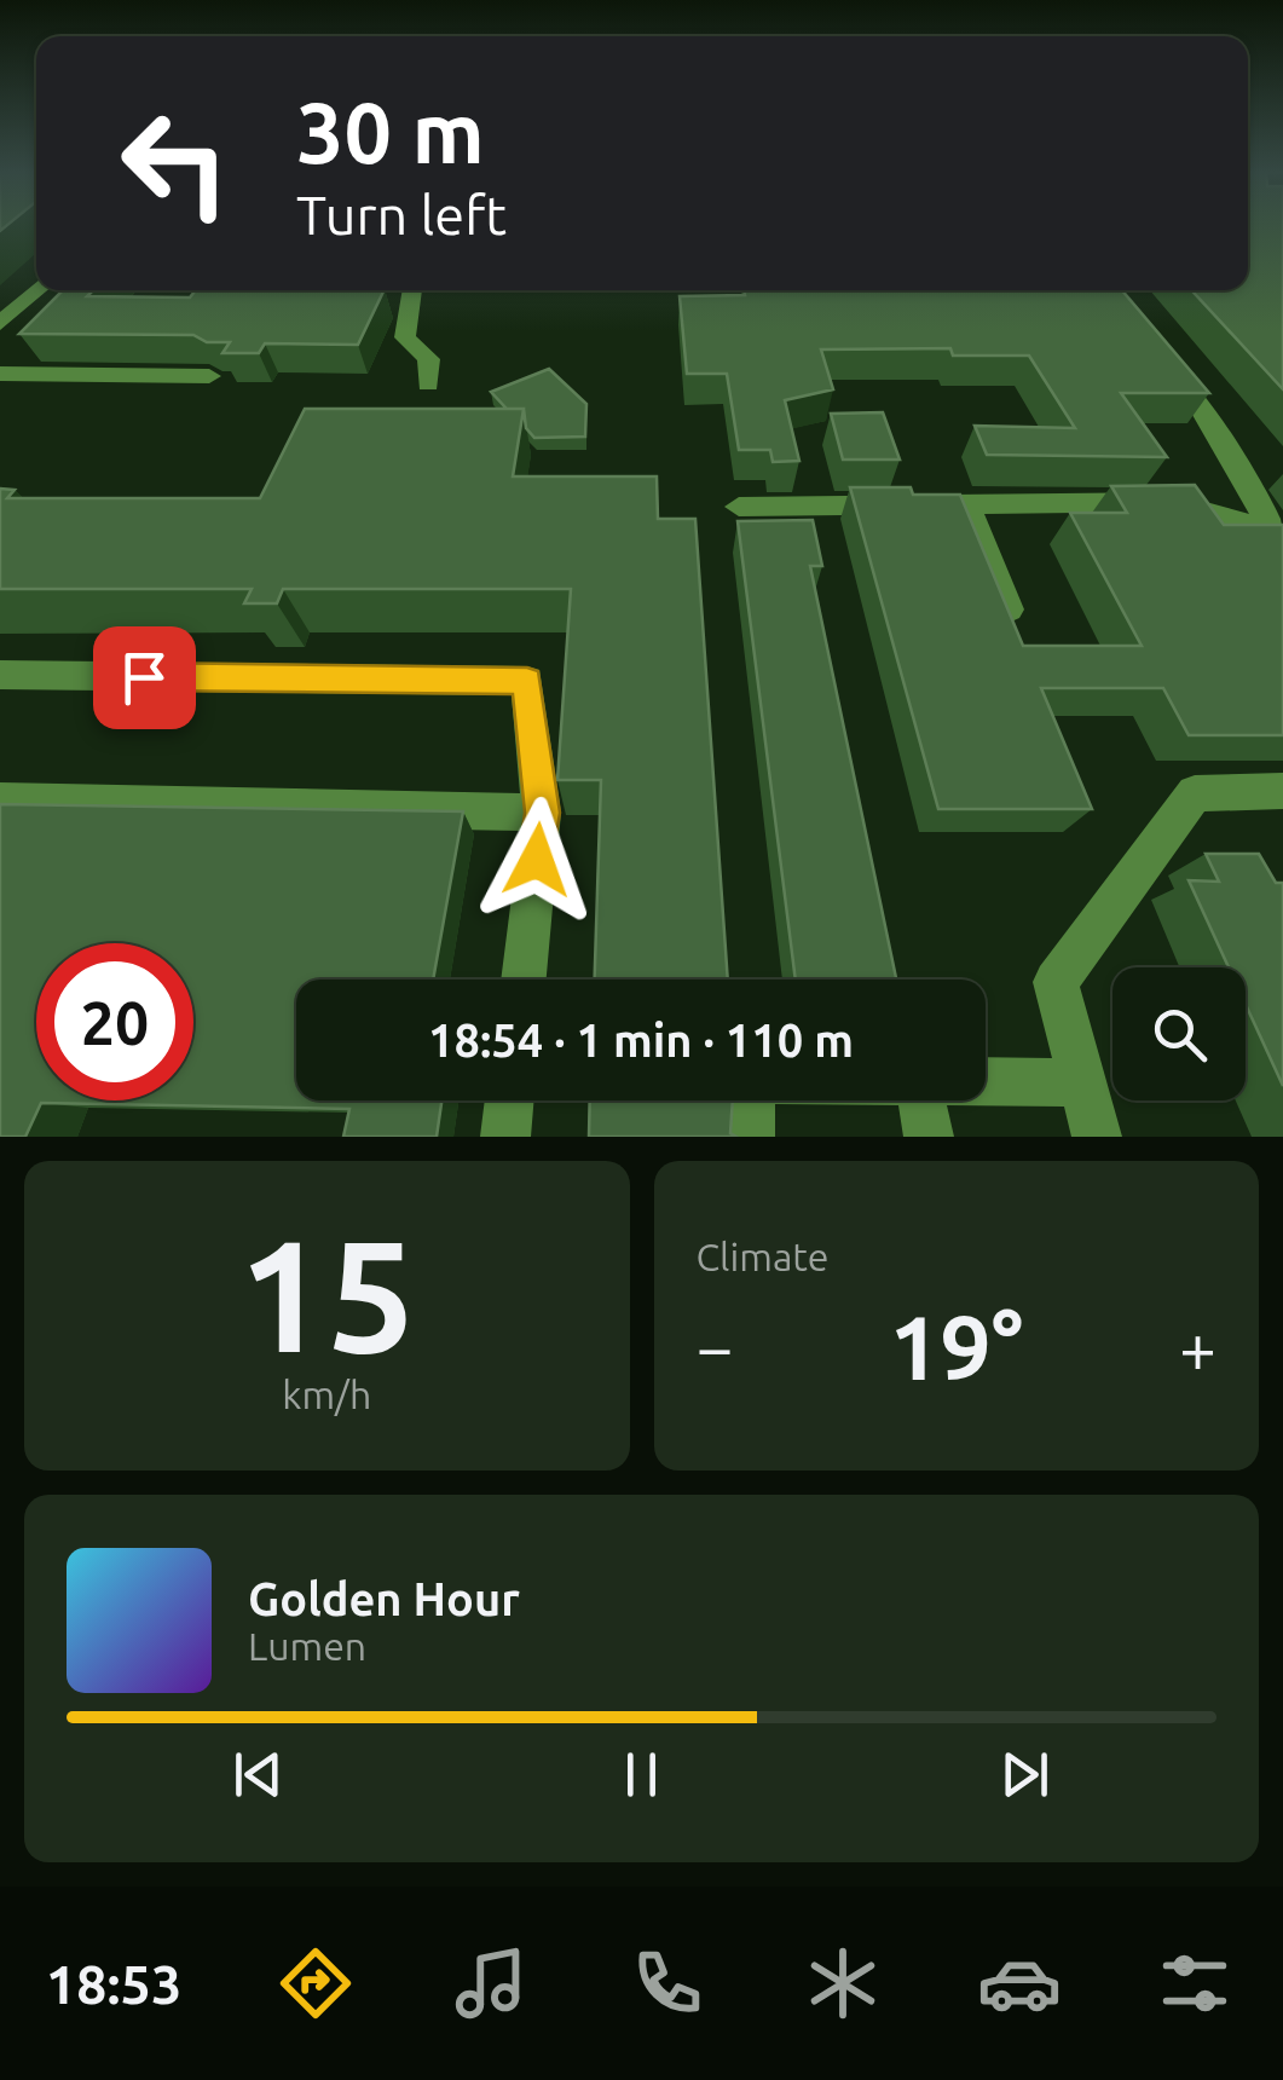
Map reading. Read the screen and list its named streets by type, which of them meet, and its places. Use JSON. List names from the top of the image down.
{
  "page": {
    "turn": ["30 m", "Turn left"],
    "limit": "20",
    "trip": "18:54 · 1 min · 110 m",
    "tile": [
      ["15", "km/h"],
      "Climate"
    ],
    "heat": ["−", "19°", "+"],
    "song": ["Golden Hour", "Lumen"],
    "tabs": "18:53"
  }
}
